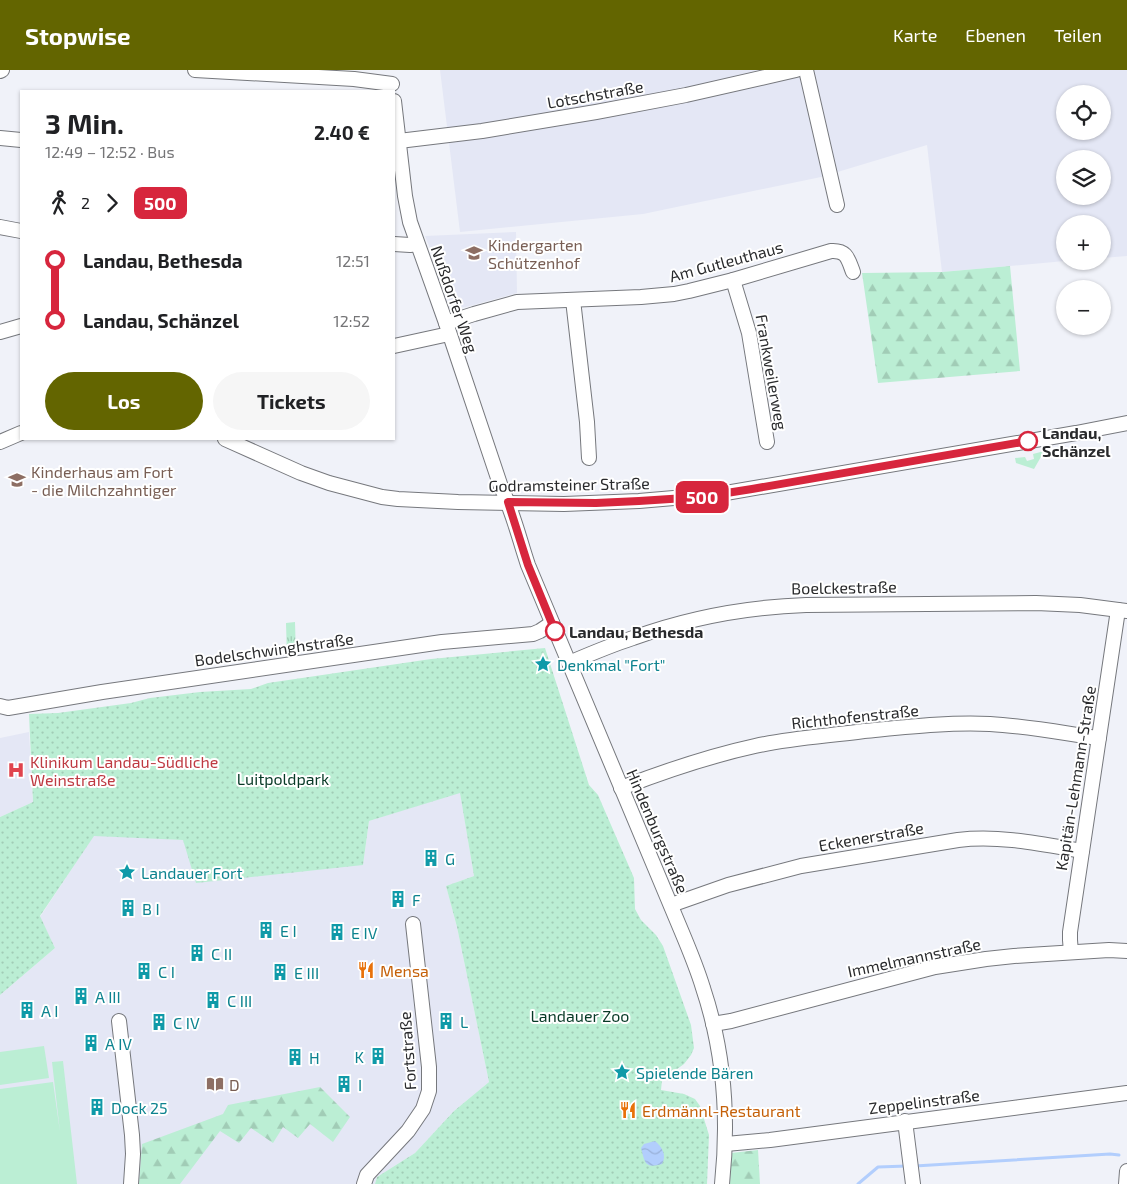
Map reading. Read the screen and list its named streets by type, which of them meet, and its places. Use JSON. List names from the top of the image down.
{
  "streets": {
    "street": [
      "Lotschstraße",
      "Am Gutleuthaus",
      "Nußdorfer Weg",
      "Frankweilerweg",
      "Godramsteiner Straße",
      "Boelckestraße",
      "Bodelschwinghstraße",
      "Richthofenstraße",
      "Kapitän-Lehmann-Straße",
      "Hindenburgstraße",
      "Eckenerstraße",
      "Immelmannstraße",
      "Fortstraße",
      "Zeppelinstraße"
    ]
  },
  "crossings": [
    ["Lotschstraße", "Nußdorfer Weg"],
    ["Am Gutleuthaus", "Nußdorfer Weg"],
    ["Am Gutleuthaus", "Frankweilerweg"],
    ["Nußdorfer Weg", "Godramsteiner Straße"],
    ["Nußdorfer Weg", "Hindenburgstraße"],
    ["Godramsteiner Straße", "Hindenburgstraße"],
    ["Boelckestraße", "Kapitän-Lehmann-Straße"],
    ["Boelckestraße", "Hindenburgstraße"],
    ["Bodelschwinghstraße", "Hindenburgstraße"],
    ["Richthofenstraße", "Kapitän-Lehmann-Straße"],
    ["Richthofenstraße", "Hindenburgstraße"],
    ["Kapitän-Lehmann-Straße", "Eckenerstraße"],
    ["Kapitän-Lehmann-Straße", "Immelmannstraße"],
    ["Hindenburgstraße", "Eckenerstraße"],
    ["Hindenburgstraße", "Immelmannstraße"],
    ["Hindenburgstraße", "Zeppelinstraße"]
  ],
  "parks": ["Luitpoldpark", "Landauer Zoo"],
  "places": {
    "school or university": ["Kindergarten Schützenhof", "Kinderhaus am Fort - die Milchzahntiger"],
    "other": ["Landau, Schänzel", "Landau, Bethesda"],
    "place": ["Denkmal \"Fort\"", "Landauer Fort", "Spielende Bären"],
    "hospital": ["Klinikum Landau-Südliche Weinstraße"],
    "building": [
      "G",
      "F",
      "B I",
      "E I",
      "E IV",
      "C II",
      "C I",
      "E III",
      "A III",
      "C III",
      "A I",
      "L",
      "C IV",
      "A IV",
      "K",
      "H",
      "I",
      "Dock 25"
    ],
    "restaurant": ["Mensa", "Erdmännl-Restaurant"],
    "library": ["D"]
  },
  "lines": ["bus line 500"],
  "page": {
    "header": "Stopwise",
    "nav": ["Karte", "Ebenen", "Teilen"],
    "on_map": "500",
    "map_buttons": ["+", "−"],
    "heading": ["3 Min.", "12:49 – 12:52 · Bus", "2.40 €"],
    "legs": ["2", "500"],
    "list": [
      {
        "name": "Landau, Bethesda",
        "value": "12:51"
      },
      {
        "name": "Landau, Schänzel",
        "value": "12:52"
      }
    ],
    "buttons": ["Los", "Tickets"]
  }
}
